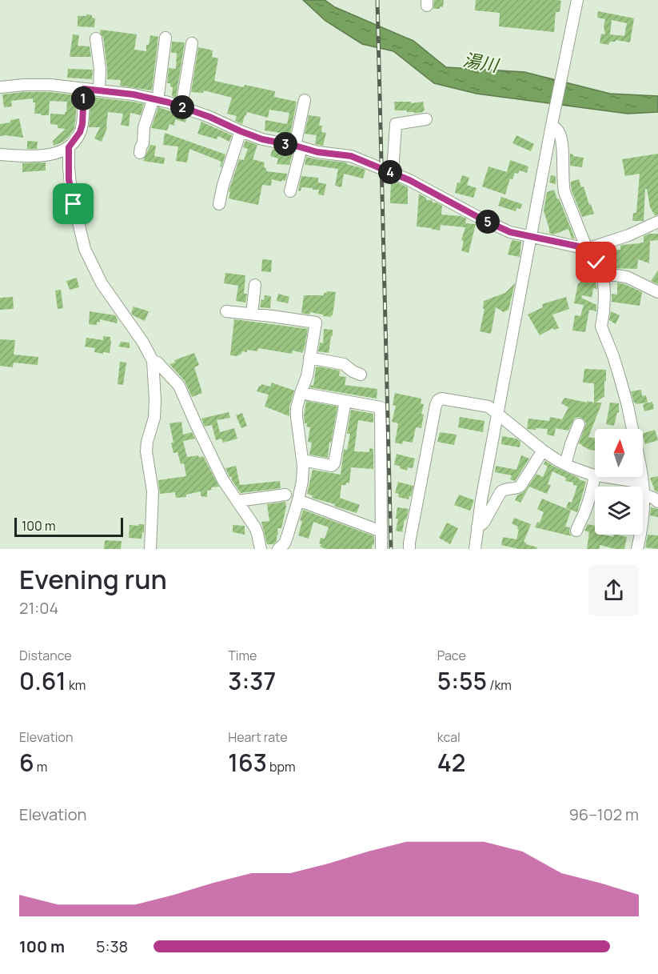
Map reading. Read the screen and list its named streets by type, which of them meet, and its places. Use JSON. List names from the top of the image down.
{
  "water": ["湯川"],
  "scale_bar": "100 m",
  "north": "top",
  "page": {
    "pins": [
      "1",
      "2",
      "3",
      "4",
      "5"
    ],
    "scale": "100 m",
    "heading": ["Evening run", "21:04"],
    "stats": [
      ["Distance", "0.61 km"],
      ["Time", "3:37"],
      ["Pace", "5:55 /km"],
      ["Elevation", "6 m"],
      ["Heart rate", "163 bpm"],
      ["kcal", "42"]
    ],
    "chart": ["Elevation", "96–102 m"],
    "list": [
      {
        "name": "100 m",
        "note": "5:38"
      }
    ]
  }
}
